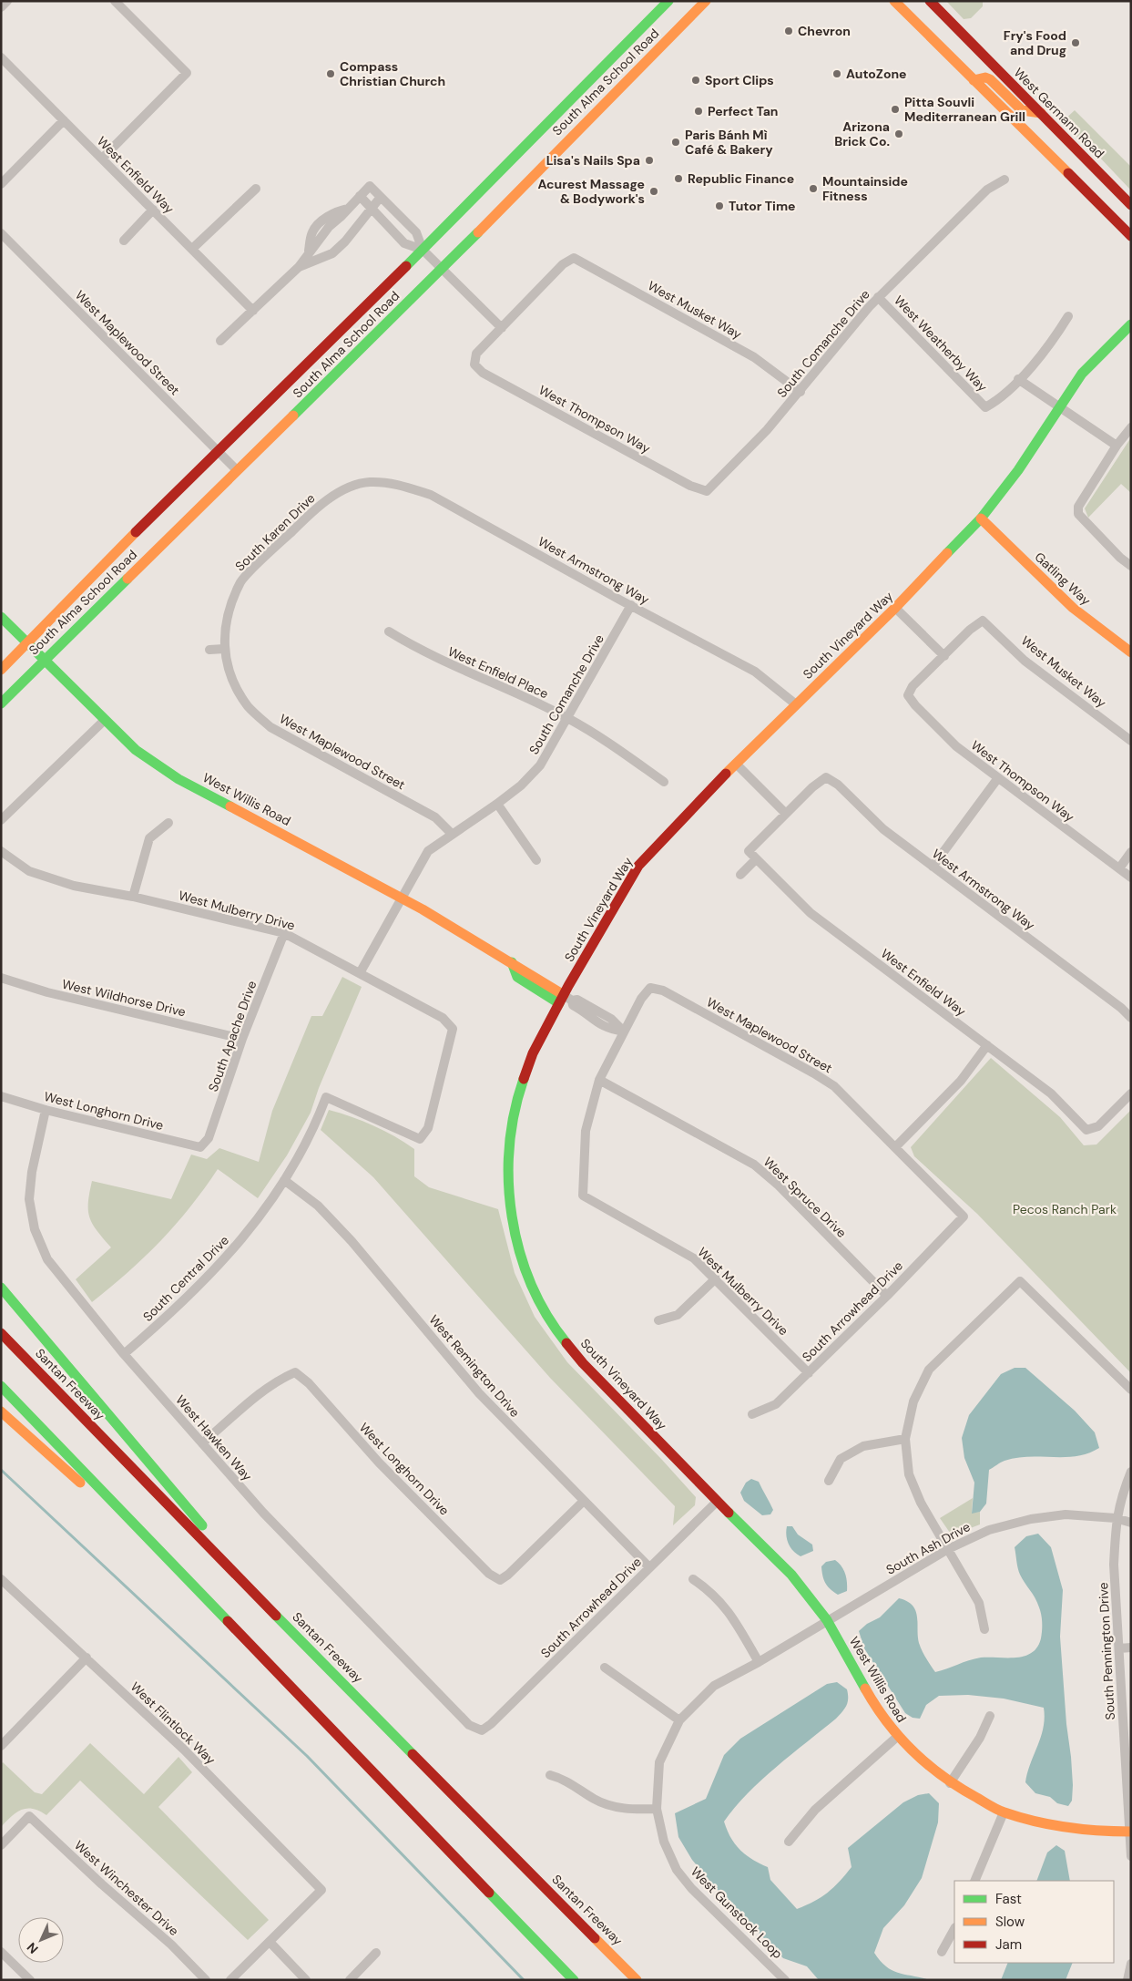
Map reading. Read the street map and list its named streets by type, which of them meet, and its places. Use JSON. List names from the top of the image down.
{
  "streets": {
    "main road": [
      "South Alma School Road",
      "West Germann Road",
      "Gatling Way",
      "South Vineyard Way",
      "West Willis Road",
      "Santan Freeway"
    ],
    "street": [
      "West Enfield Way",
      "West Musket Way",
      "West Maplewood Street",
      "South Comanche Drive",
      "West Weatherby Way",
      "West Thompson Way",
      "South Karen Drive",
      "West Armstrong Way",
      "West Enfield Place",
      "West Mulberry Drive",
      "West Wildhorse Drive",
      "South Apache Drive",
      "West Longhorn Drive",
      "West Spruce Drive",
      "South Central Drive",
      "South Arrowhead Drive",
      "West Remington Drive",
      "West Hawken Way",
      "South Ash Drive",
      "South Pennington Drive",
      "West Flintlock Way",
      "West Winchester Drive",
      "West Gunstock Loop"
    ]
  },
  "crossings": [
    ["South Alma School Road", "West Maplewood Street"],
    ["South Alma School Road", "West Willis Road"],
    ["West Enfield Way", "West Armstrong Way"],
    ["West Musket Way", "South Comanche Drive"],
    ["West Musket Way", "West Thompson Way"],
    ["West Maplewood Street", "South Comanche Drive"],
    ["West Maplewood Street", "South Karen Drive"],
    ["West Maplewood Street", "West Willis Road"],
    ["West Maplewood Street", "South Arrowhead Drive"],
    ["South Comanche Drive", "West Weatherby Way"],
    ["South Comanche Drive", "West Thompson Way"],
    ["South Comanche Drive", "West Armstrong Way"],
    ["South Comanche Drive", "West Enfield Place"],
    ["South Comanche Drive", "West Willis Road"],
    ["South Comanche Drive", "West Mulberry Drive"],
    ["South Karen Drive", "West Armstrong Way"],
    ["West Armstrong Way", "South Vineyard Way"],
    ["Gatling Way", "South Vineyard Way"],
    ["South Vineyard Way", "West Willis Road"],
    ["South Vineyard Way", "South Arrowhead Drive"],
    ["West Willis Road", "South Arrowhead Drive"],
    ["West Willis Road", "South Ash Drive"],
    ["West Willis Road", "South Pennington Drive"],
    ["West Willis Road", "West Gunstock Loop"],
    ["West Mulberry Drive", "South Apache Drive"],
    ["West Mulberry Drive", "West Spruce Drive"],
    ["West Mulberry Drive", "South Central Drive"],
    ["West Mulberry Drive", "South Arrowhead Drive"],
    ["West Wildhorse Drive", "South Apache Drive"],
    ["South Apache Drive", "West Longhorn Drive"],
    ["West Longhorn Drive", "West Remington Drive"],
    ["West Longhorn Drive", "West Hawken Way"],
    ["West Spruce Drive", "South Arrowhead Drive"],
    ["South Central Drive", "West Remington Drive"],
    ["South Central Drive", "West Hawken Way"],
    ["South Arrowhead Drive", "West Remington Drive"],
    ["South Arrowhead Drive", "West Hawken Way"],
    ["South Ash Drive", "South Pennington Drive"],
    ["South Ash Drive", "West Gunstock Loop"]
  ],
  "parks": ["Pecos Ranch Park"],
  "places": [
    "Chevron",
    "Fry's Food and Drug",
    "Compass Christian Church",
    "AutoZone",
    "Sport Clips",
    "Pitta Souvli Mediterranean Grill",
    "Perfect Tan",
    "Arizona Brick Co.",
    "Paris Bánh Mì Café & Bakery",
    "Lisa's Nails Spa",
    "Republic Finance",
    "Mountainside Fitness",
    "Acurest Massage & Bodywork's",
    "Tutor Time"
  ],
  "legend": ["Fast", "Slow", "Jam"],
  "north": "bottom left"
}
